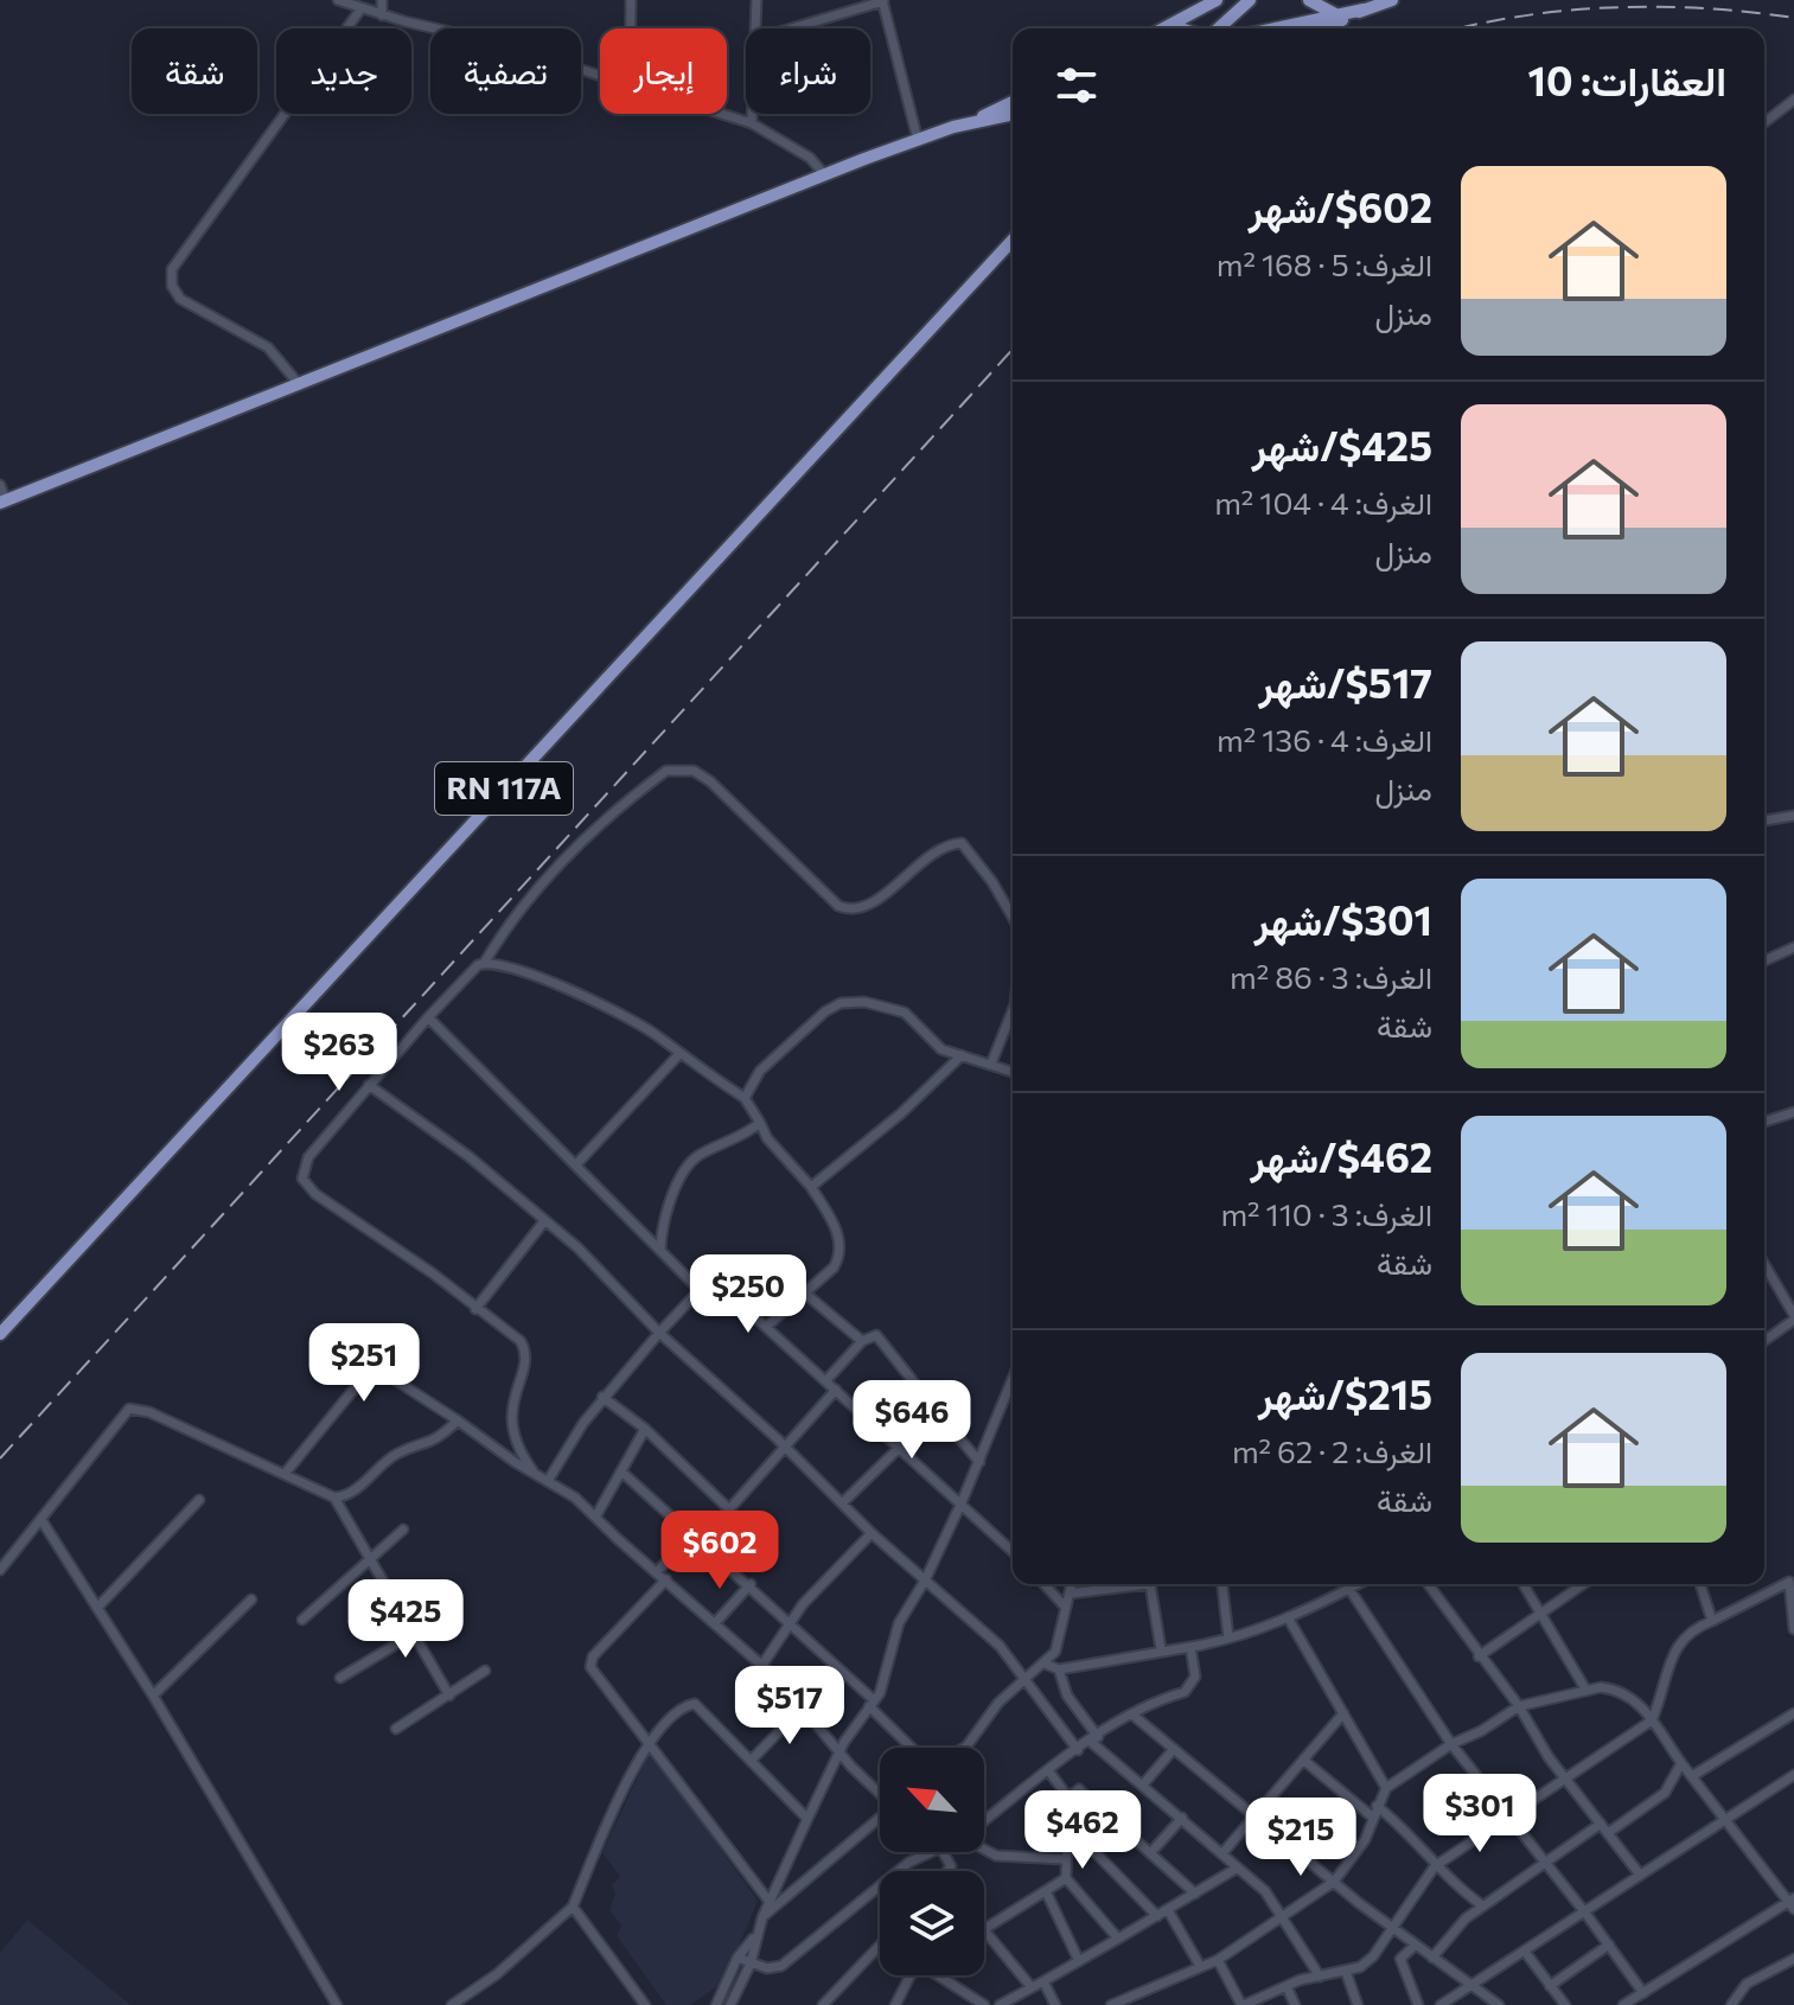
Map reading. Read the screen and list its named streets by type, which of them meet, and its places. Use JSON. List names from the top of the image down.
{
  "streets": {
    "main road": ["RN 117A"]
  },
  "north": "top left",
  "page": {
    "chip": [
      "شراء",
      "إيجار",
      "تصفية",
      "جديد",
      "شقة"
    ],
    "heading": "العقارات: 10",
    "list": [
      {
        "name": "$602/شهر",
        "note": "الغرف: 5 · 168 m² · منزل"
      },
      {
        "name": "$425/شهر",
        "note": "الغرف: 4 · 104 m² · منزل"
      },
      {
        "name": "$517/شهر",
        "note": "الغرف: 4 · 136 m² · منزل"
      },
      {
        "name": "$301/شهر",
        "note": "الغرف: 3 · 86 m² · شقة"
      },
      {
        "name": "$462/شهر",
        "note": "الغرف: 3 · 110 m² · شقة"
      },
      {
        "name": "$215/شهر",
        "note": "الغرف: 2 · 62 m² · شقة"
      }
    ],
    "price": [
      "$263",
      "$250",
      "$251",
      "$646",
      "$602",
      "$425",
      "$517",
      "$301",
      "$462",
      "$215"
    ]
  }
}
